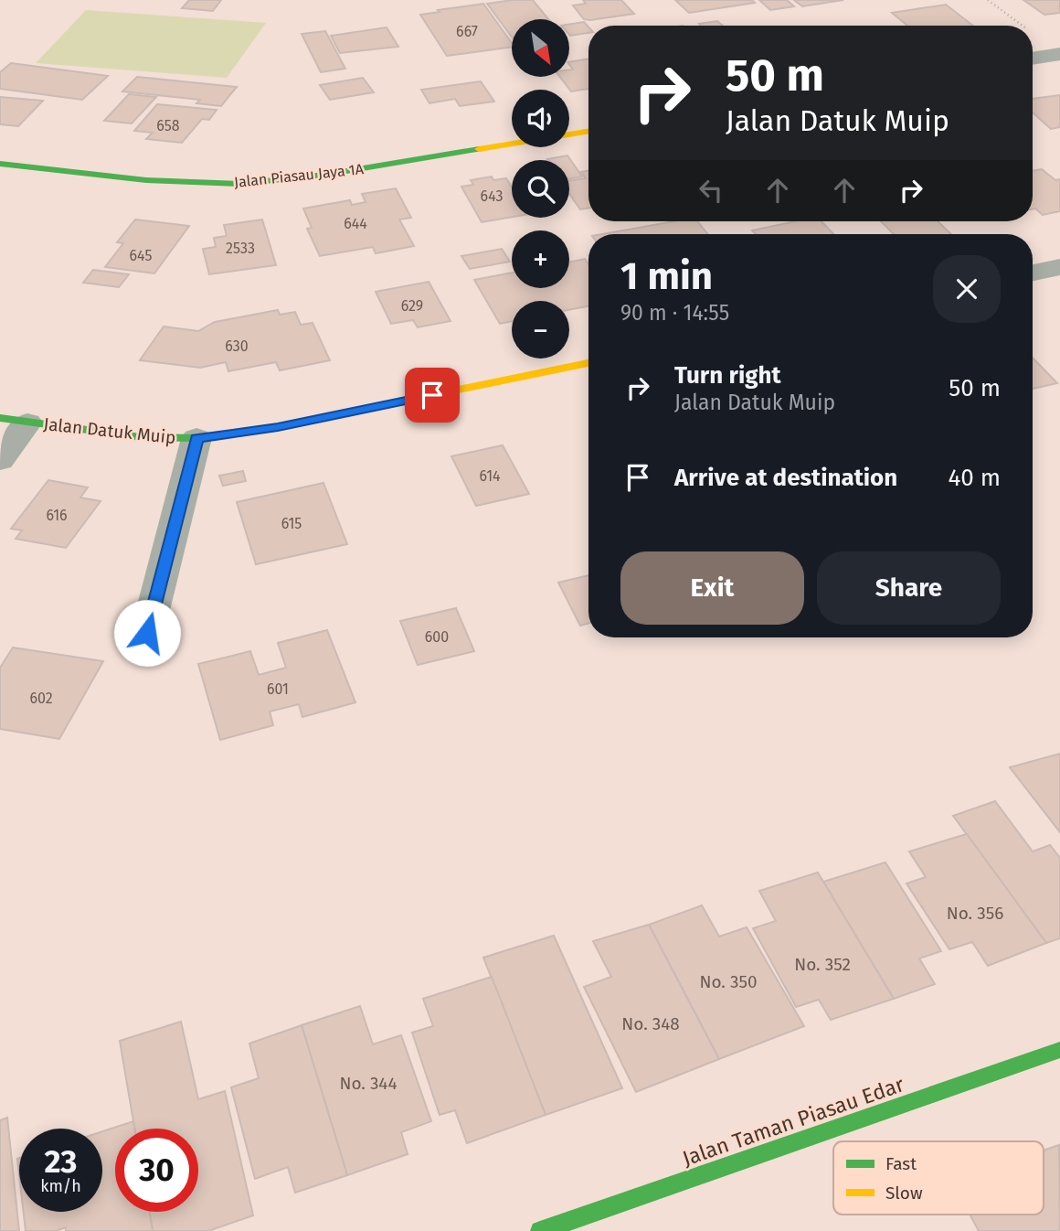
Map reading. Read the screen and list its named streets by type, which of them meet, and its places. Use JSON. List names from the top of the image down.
{
  "streets": {
    "street": ["Jalan Piasau Jaya 1A", "Jalan Datuk Muip", "Jalan Taman Piasau Edar"]
  },
  "house_numbers": [
    "667",
    "658",
    "643",
    "644",
    "2533",
    "645",
    "629",
    "630",
    "614",
    "616",
    "615",
    "600",
    "601",
    "602",
    "No. 356",
    "No. 352",
    "No. 350",
    "No. 348",
    "No. 344"
  ],
  "legend": ["Fast", "Slow"],
  "north": "bottom right",
  "page": {
    "map_buttons": ["+", "−"],
    "turn": ["50 m", "Jalan Datuk Muip"],
    "heading": ["1 min", "90 m · 14:55"],
    "list": [
      {
        "name": "Turn right",
        "note": "Jalan Datuk Muip",
        "value": "50 m"
      },
      {
        "name": "Arrive at destination",
        "value": "40 m"
      }
    ],
    "buttons": ["Exit", "Share"],
    "speed": "23 km/h",
    "limit": "30"
  }
}
